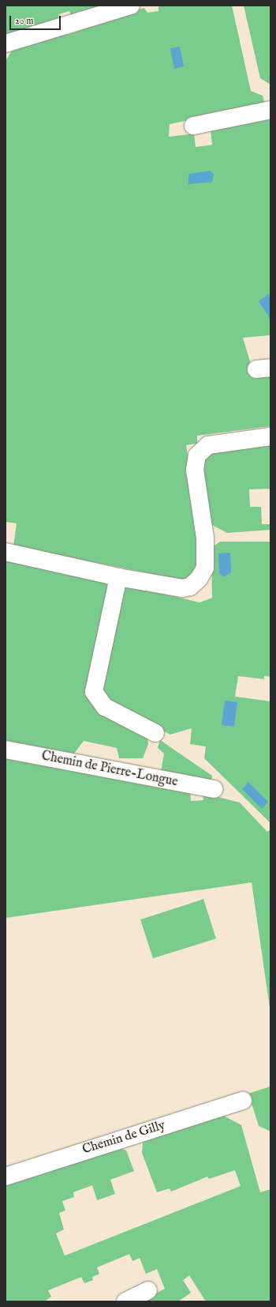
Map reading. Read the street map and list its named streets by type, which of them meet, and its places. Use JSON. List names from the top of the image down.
{
  "streets": {
    "street": ["Chemin de Pierre-Longue", "Chemin de Gilly"]
  },
  "scale_bar": "20 m"
}
